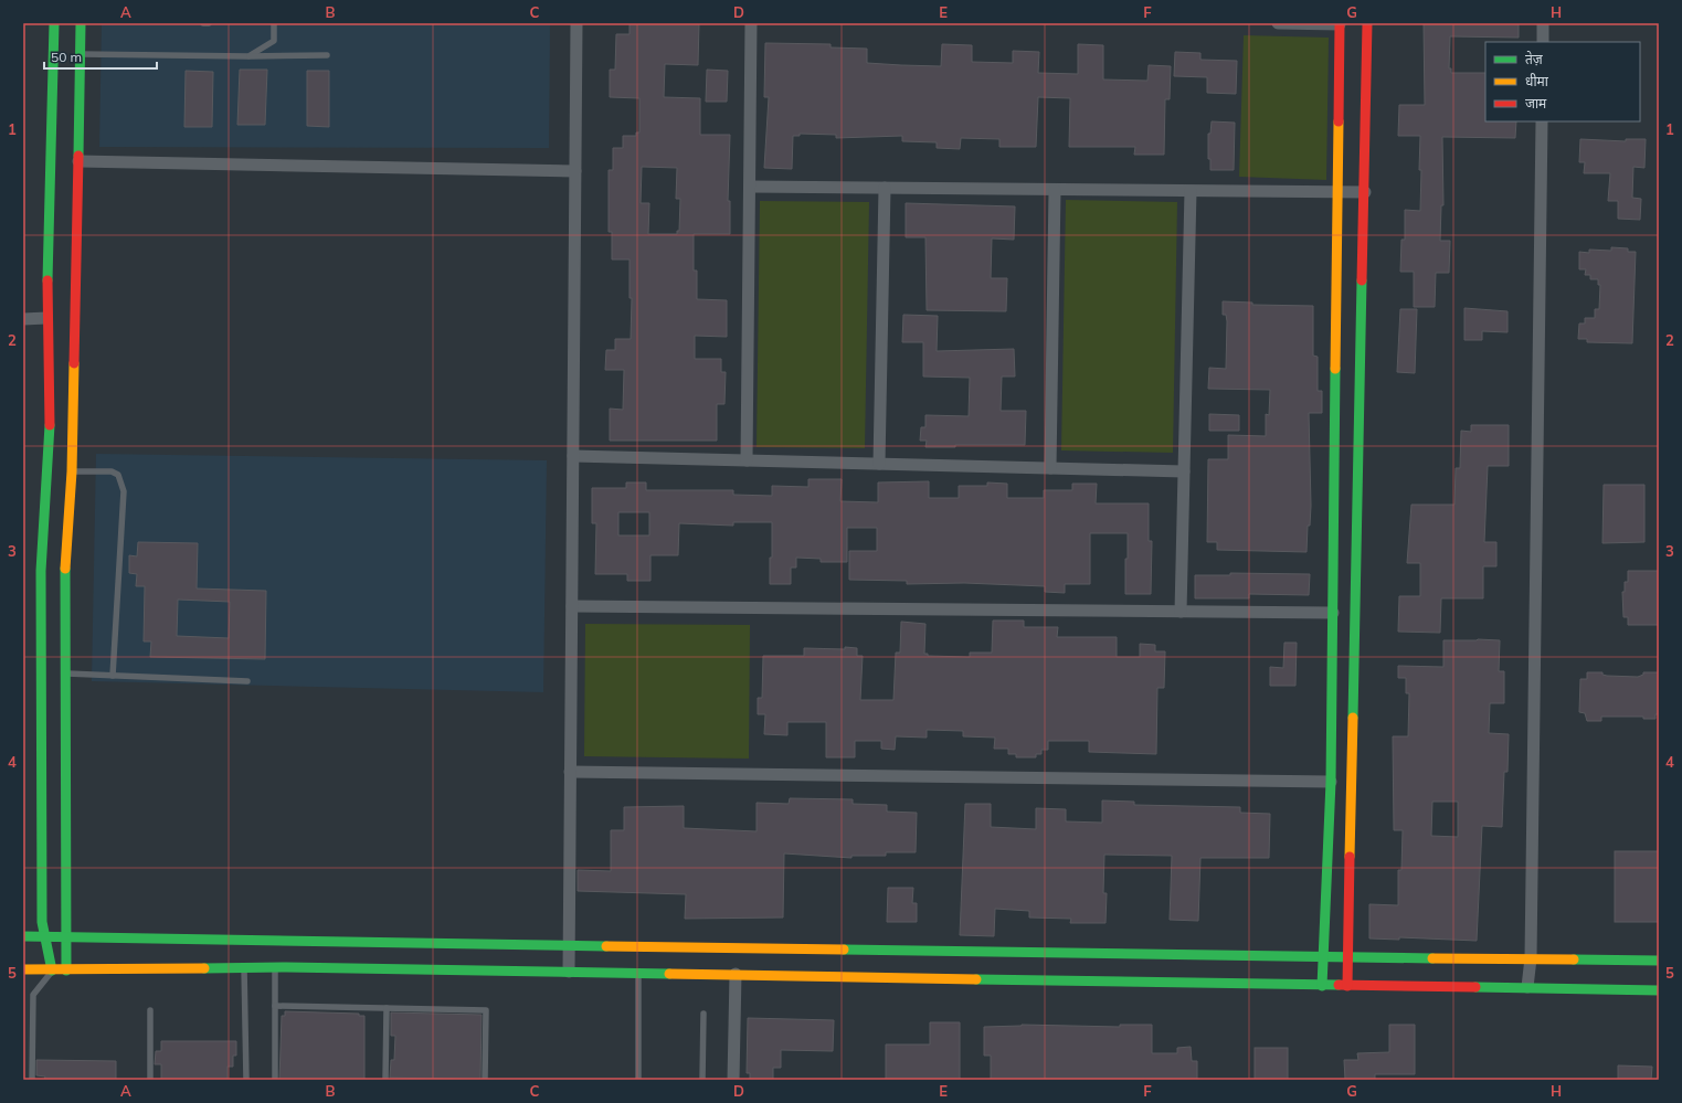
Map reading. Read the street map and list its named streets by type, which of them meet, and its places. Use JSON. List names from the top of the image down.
{
  "legend": ["तेज़", "धीमा", "जाम"],
  "scale_bar": "50 m",
  "grid": {
    "columns": [
      "A",
      "B",
      "C",
      "D",
      "E",
      "F",
      "G",
      "H"
    ],
    "rows": [
      "1",
      "2",
      "3",
      "4",
      "5"
    ]
  }
}
